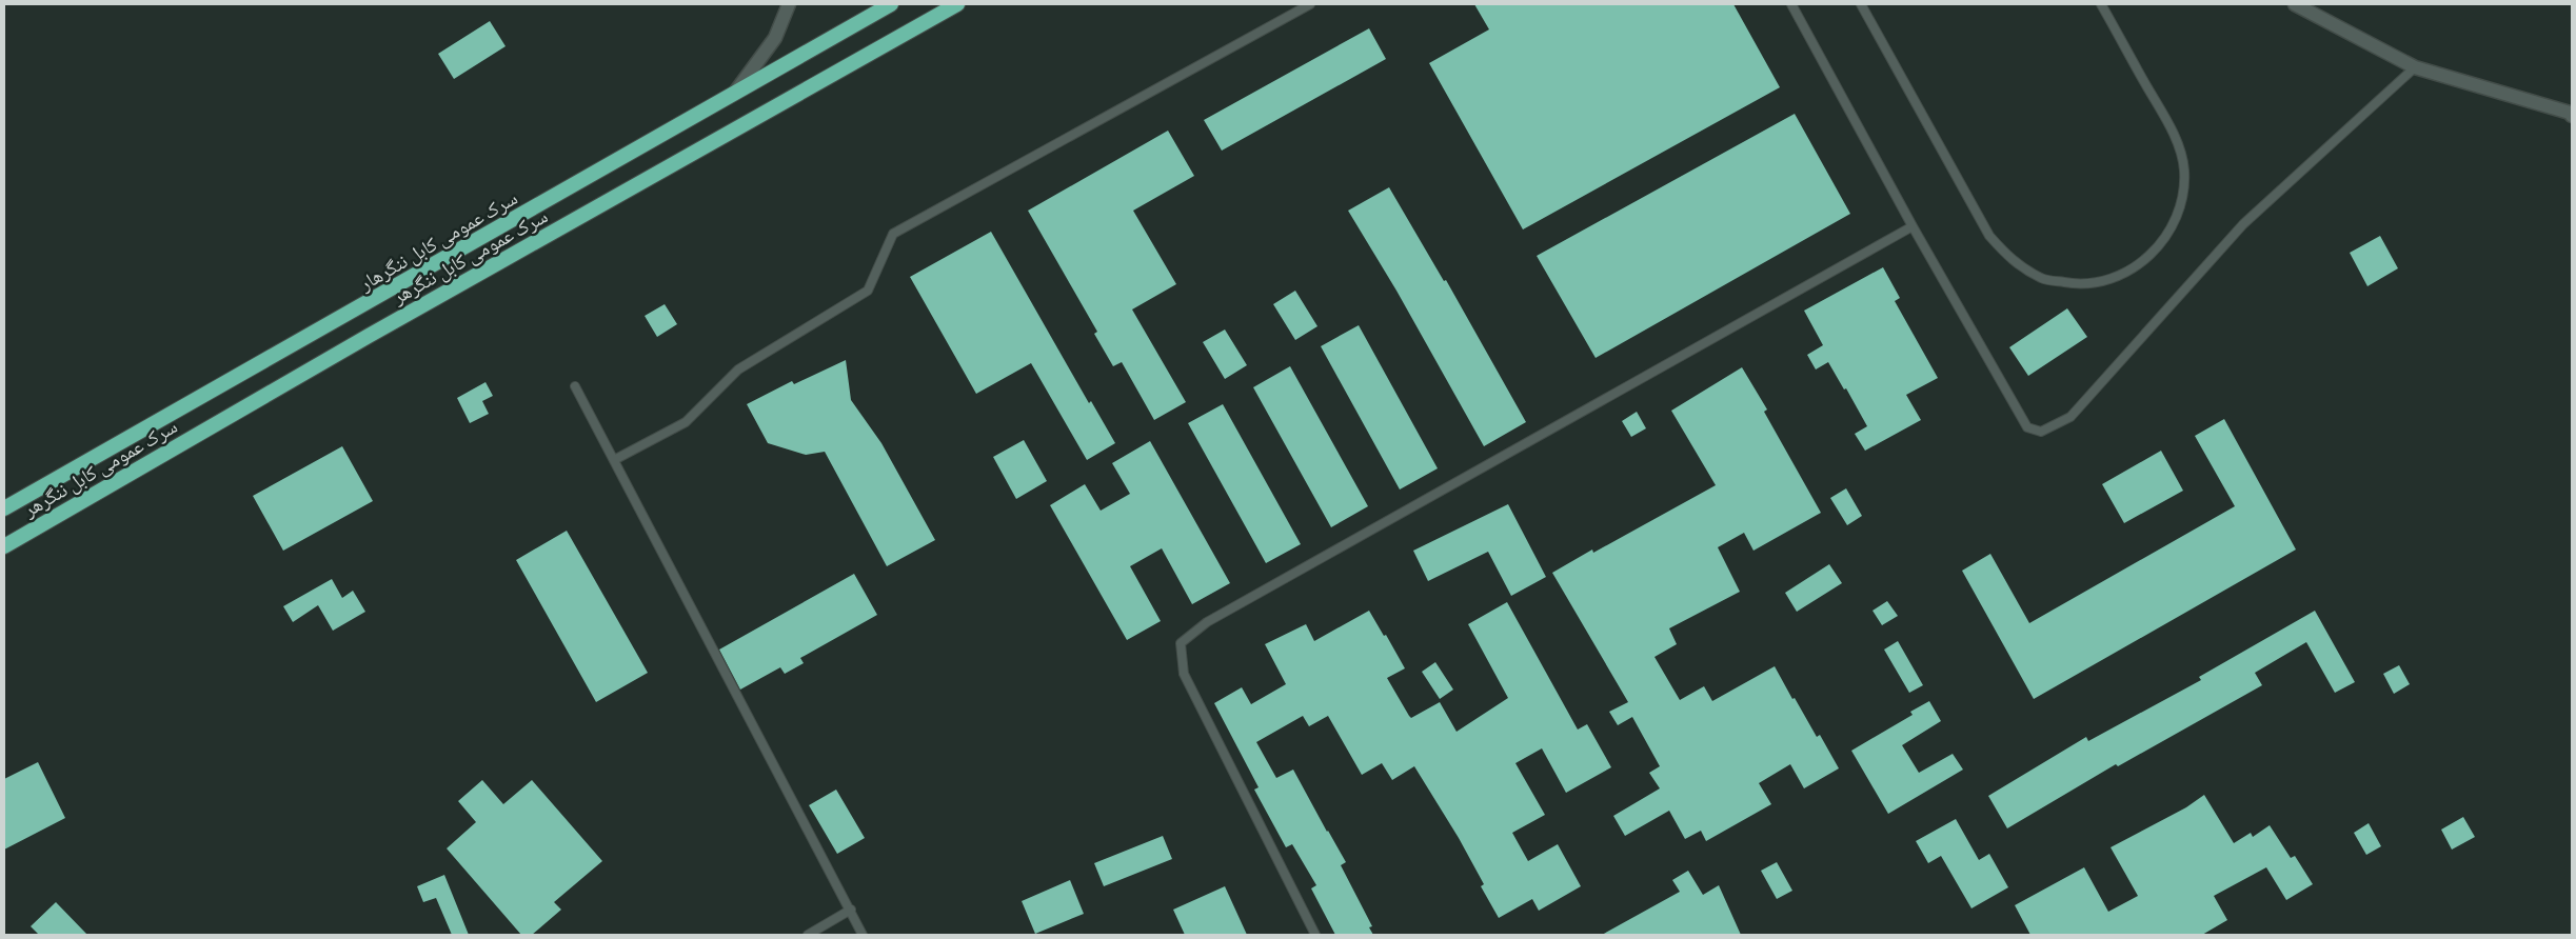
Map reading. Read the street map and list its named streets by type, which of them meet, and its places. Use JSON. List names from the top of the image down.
{
  "streets": {
    "highway": ["سرک عمومی کابل ننگرهار", "سرک عمومی کابل ننگرهر"]
  }
}
